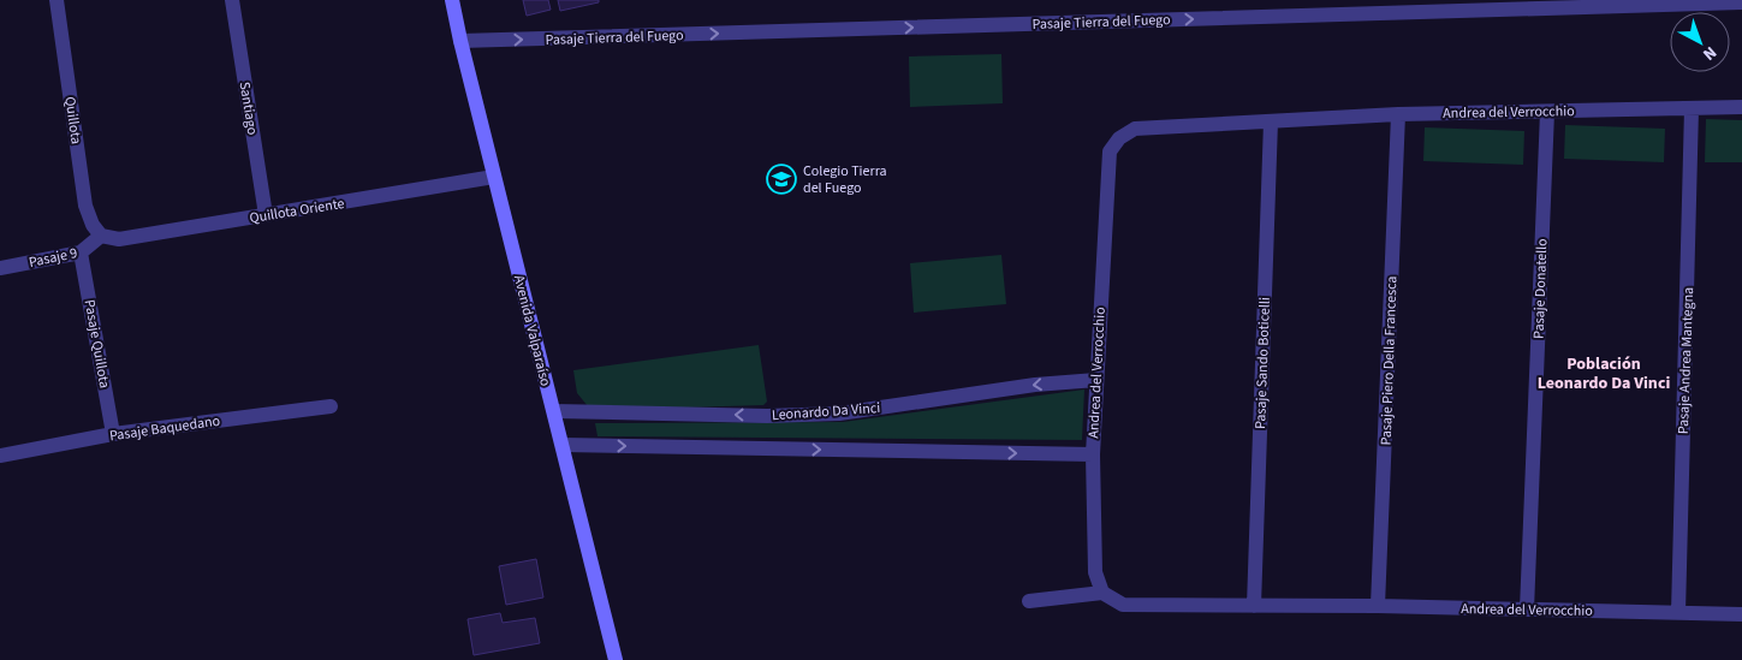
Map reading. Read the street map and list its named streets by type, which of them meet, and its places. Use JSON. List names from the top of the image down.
{
  "streets": {
    "main road": ["Avenida Valparaíso"],
    "street": [
      "Pasaje Tierra del Fuego",
      "Santiago",
      "Andrea del Verrocchio",
      "Quillota",
      "Quillota Oriente",
      "Pasaje 9",
      "Pasaje Donatello",
      "Pasaje Quillota",
      "Pasaje Piero Della Francesca",
      "Pasaje Andrea Mantegna",
      "Pasaje Sando Boticelli",
      "Leonardo Da Vinci",
      "Pasaje Baquedano"
    ]
  },
  "crossings": [
    ["Pasaje Tierra del Fuego", "Avenida Valparaíso"],
    ["Santiago", "Quillota Oriente"],
    ["Andrea del Verrocchio", "Pasaje Donatello"],
    ["Andrea del Verrocchio", "Pasaje Piero Della Francesca"],
    ["Andrea del Verrocchio", "Pasaje Andrea Mantegna"],
    ["Andrea del Verrocchio", "Pasaje Sando Boticelli"],
    ["Andrea del Verrocchio", "Leonardo Da Vinci"],
    ["Quillota", "Quillota Oriente"],
    ["Quillota", "Pasaje 9"],
    ["Quillota Oriente", "Pasaje 9"],
    ["Quillota Oriente", "Avenida Valparaíso"],
    ["Pasaje 9", "Pasaje Quillota"],
    ["Avenida Valparaíso", "Leonardo Da Vinci"],
    ["Pasaje Quillota", "Pasaje Baquedano"]
  ],
  "one_way": ["Pasaje Tierra del Fuego"],
  "districts": ["Población Leonardo Da Vinci"],
  "places": {
    "school or university": ["Colegio Tierra del Fuego"]
  },
  "north": "bottom right"
}
